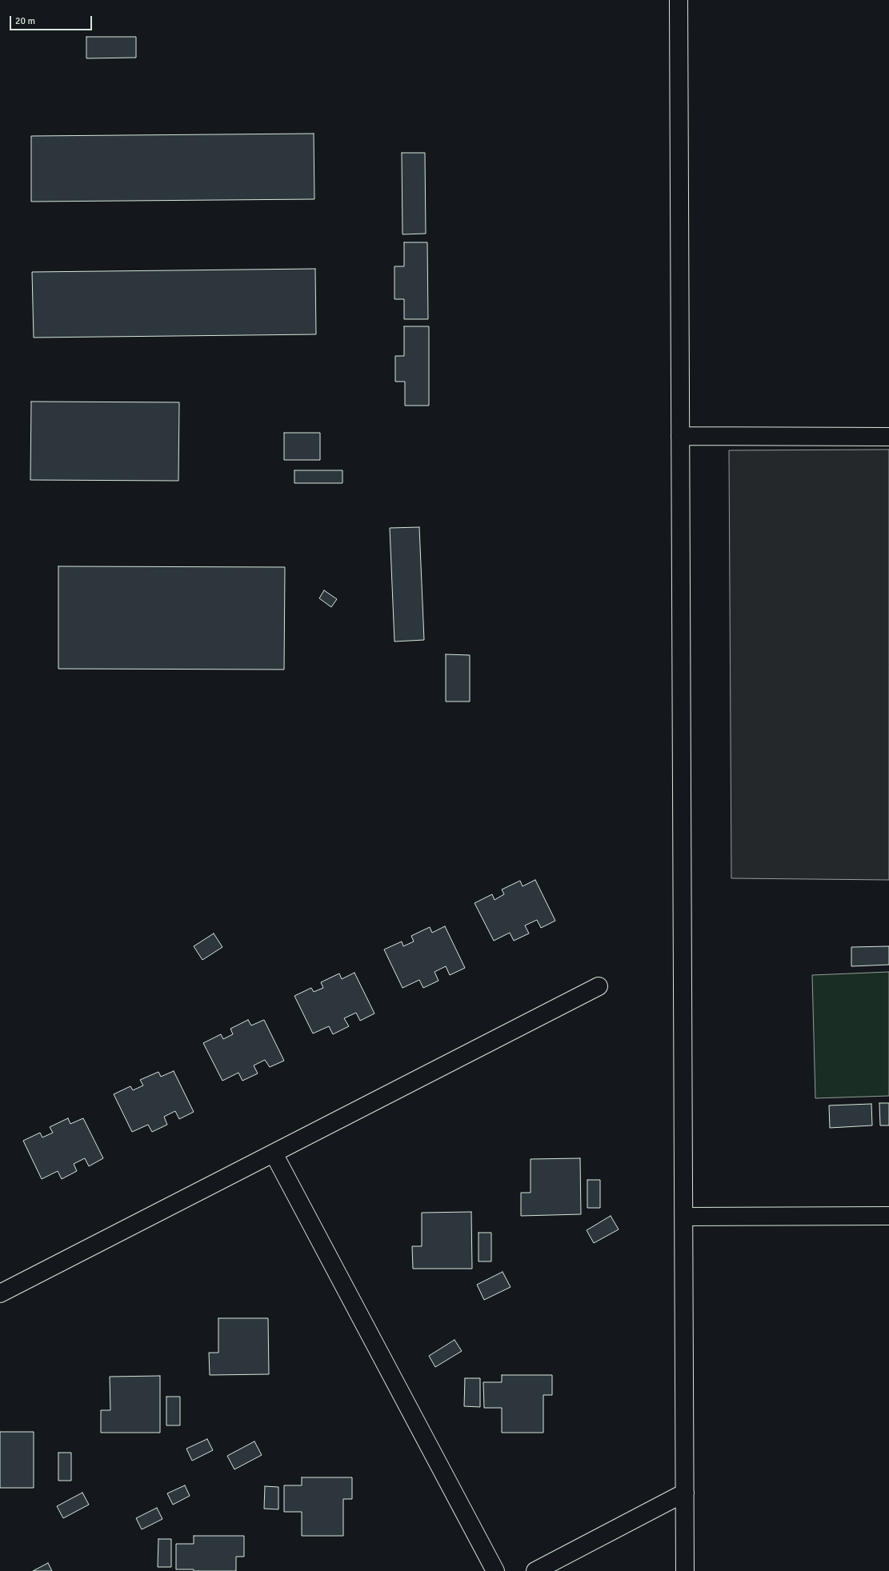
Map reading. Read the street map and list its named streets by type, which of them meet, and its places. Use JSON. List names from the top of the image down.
{
  "scale_bar": "20 m"
}
